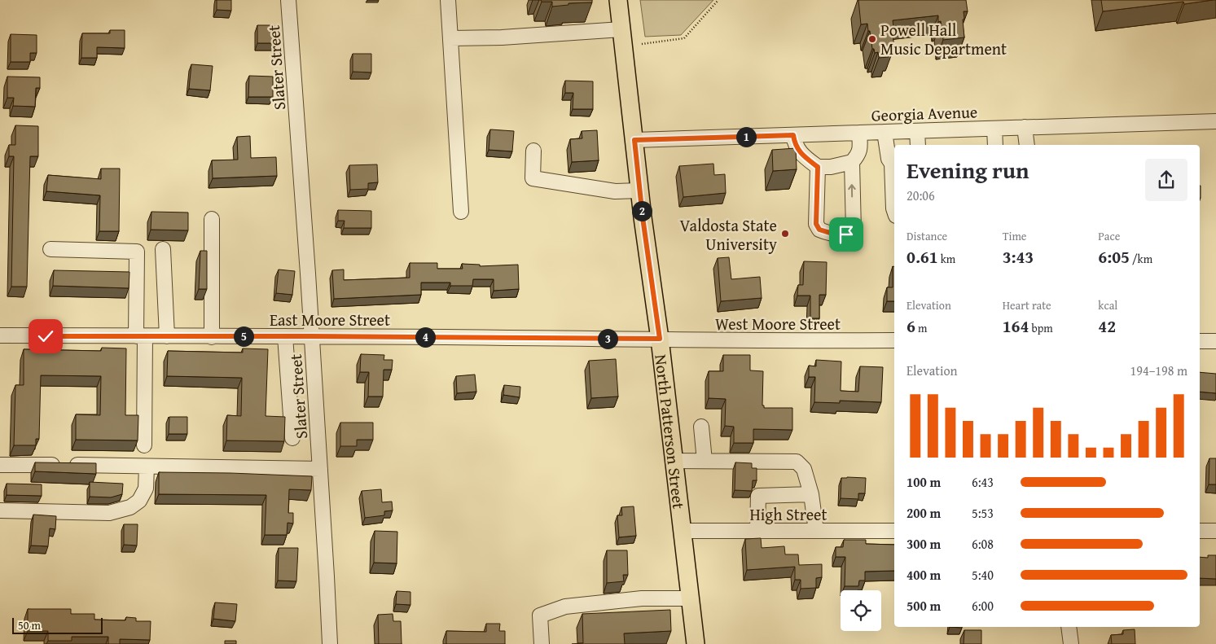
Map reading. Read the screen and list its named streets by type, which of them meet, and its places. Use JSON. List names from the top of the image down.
{
  "streets": {
    "main road": ["North Patterson Street"],
    "street": [
      "Slater Street",
      "Georgia Avenue",
      "East Moore Street",
      "West Moore Street",
      "High Street"
    ]
  },
  "crossings": [
    ["Slater Street", "East Moore Street"],
    ["Georgia Avenue", "North Patterson Street"],
    ["East Moore Street", "West Moore Street"],
    ["East Moore Street", "North Patterson Street"],
    ["West Moore Street", "North Patterson Street"],
    ["North Patterson Street", "High Street"]
  ],
  "places": ["Powell Hall Music Department", "Valdosta State University"],
  "scale_bar": "50 m",
  "page": {
    "pins": [
      "1",
      "2",
      "5",
      "4",
      "3"
    ],
    "heading": ["Evening run", "20:06"],
    "stats": [
      ["Distance", "0.61 km"],
      ["Time", "3:43"],
      ["Pace", "6:05 /km"],
      ["Elevation", "6 m"],
      ["Heart rate", "164 bpm"],
      ["kcal", "42"]
    ],
    "chart": ["Elevation", "194–198 m"],
    "list": [
      {
        "name": "100 m",
        "note": "6:43"
      },
      {
        "name": "200 m",
        "note": "5:53"
      },
      {
        "name": "300 m",
        "note": "6:08"
      },
      {
        "name": "400 m",
        "note": "5:40"
      },
      {
        "name": "500 m",
        "note": "6:00"
      }
    ],
    "scale": "50 m"
  }
}
